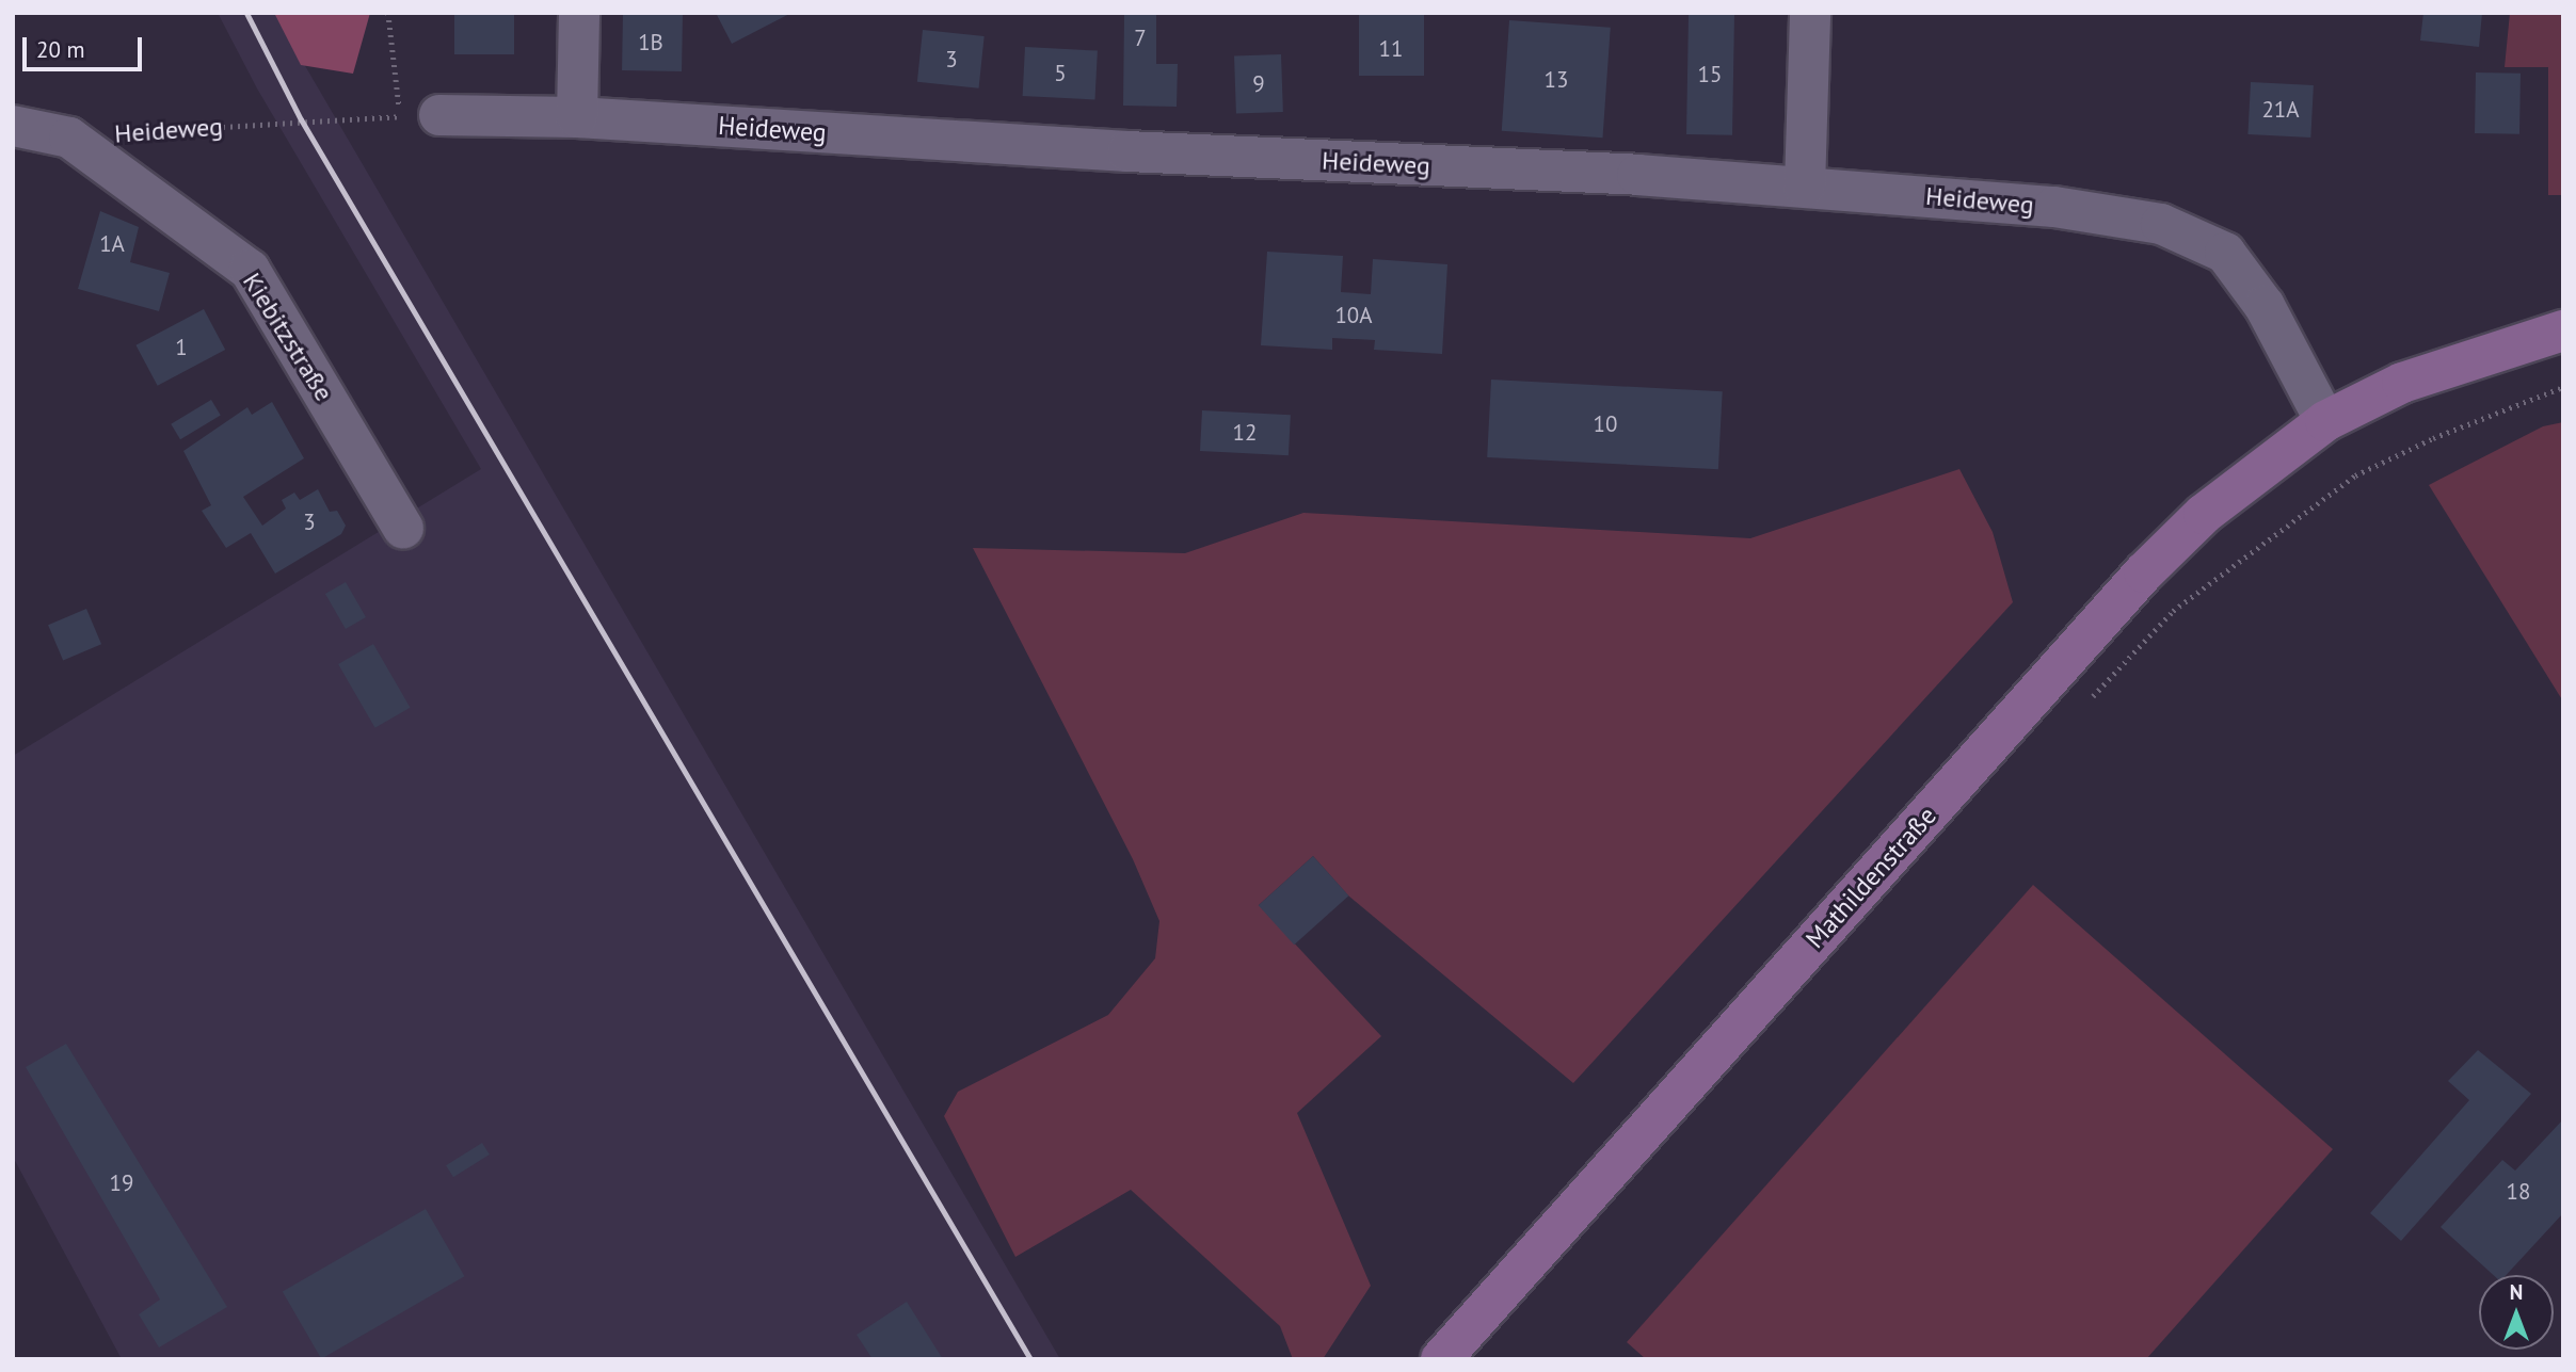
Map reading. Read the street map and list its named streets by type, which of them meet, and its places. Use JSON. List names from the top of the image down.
{
  "streets": {
    "street": ["Heideweg", "Kiebitzstraße", "Mathildenstraße"]
  },
  "crossings": [
    ["Heideweg", "Kiebitzstraße"],
    ["Heideweg", "Mathildenstraße"]
  ],
  "house_numbers": [
    "7",
    "1B",
    "11",
    "3",
    "5",
    "15",
    "13",
    "9",
    "21A",
    "1A",
    "10A",
    "1",
    "10",
    "12",
    "3",
    "19",
    "18"
  ],
  "scale_bar": "20 m",
  "north": "top"
}
